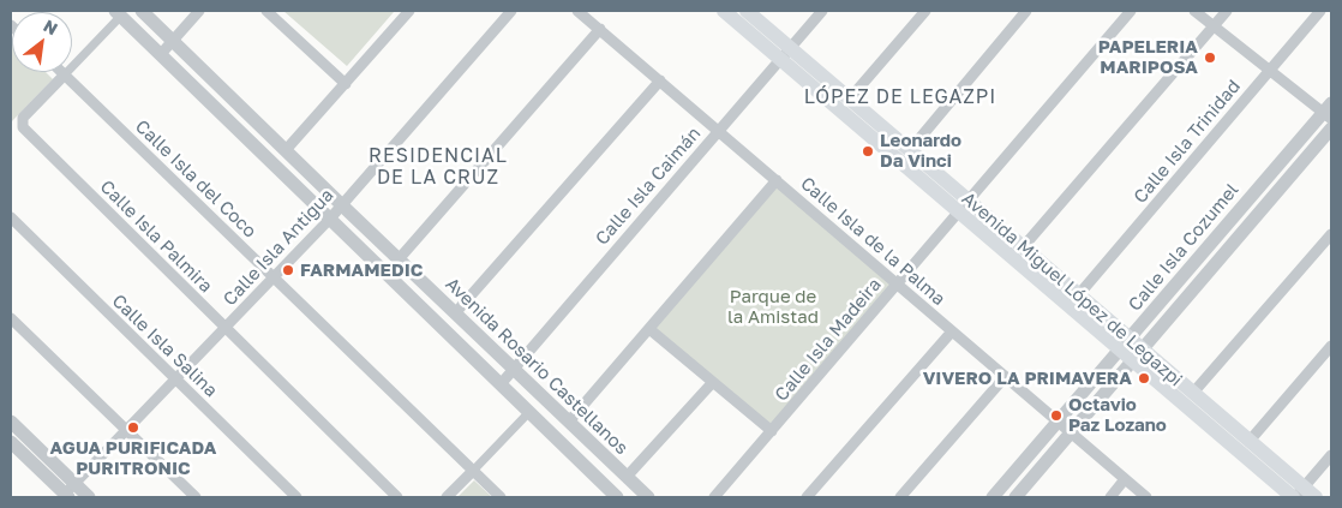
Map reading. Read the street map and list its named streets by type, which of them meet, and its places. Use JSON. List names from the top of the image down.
{
  "streets": {
    "main road": ["Avenida Miguel López de Legazpi"],
    "street": [
      "Calle Isla Trinidad",
      "Calle Isla del Coco",
      "Calle Isla Caimán",
      "Calle Isla Palmira",
      "Calle Isla de la Palma",
      "Calle Isla Antigua",
      "Calle Isla Cozumel",
      "Calle Isla Madeira",
      "Calle Isla Salina",
      "Avenida Rosario Castellanos"
    ]
  },
  "crossings": [
    ["Calle Isla Trinidad", "Avenida Miguel López de Legazpi"],
    ["Calle Isla del Coco", "Calle Isla Palmira"],
    ["Calle Isla del Coco", "Calle Isla Antigua"],
    ["Calle Isla Caimán", "Calle Isla de la Palma"],
    ["Calle Isla Caimán", "Avenida Miguel López de Legazpi"],
    ["Calle Isla Caimán", "Avenida Rosario Castellanos"],
    ["Calle Isla Palmira", "Calle Isla Antigua"],
    ["Calle Isla de la Palma", "Calle Isla Cozumel"],
    ["Calle Isla de la Palma", "Calle Isla Madeira"],
    ["Calle Isla Antigua", "Calle Isla Salina"],
    ["Calle Isla Antigua", "Avenida Rosario Castellanos"],
    ["Calle Isla Cozumel", "Avenida Miguel López de Legazpi"],
    ["Avenida Miguel López de Legazpi", "Calle Isla Madeira"]
  ],
  "districts": ["LÓPEZ DE LEGAZPI", "RESIDENCIAL DE LA CRUZ"],
  "parks": ["Parque de la Amistad"],
  "places": [
    "PAPELERIA MARIPOSA",
    "Leonardo Da Vinci",
    "FARMAMEDIC",
    "VIVERO LA PRIMAVERA",
    "Octavio Paz Lozano",
    "AGUA PURIFICADA PURITRONIC"
  ],
  "north": "top right"
}
